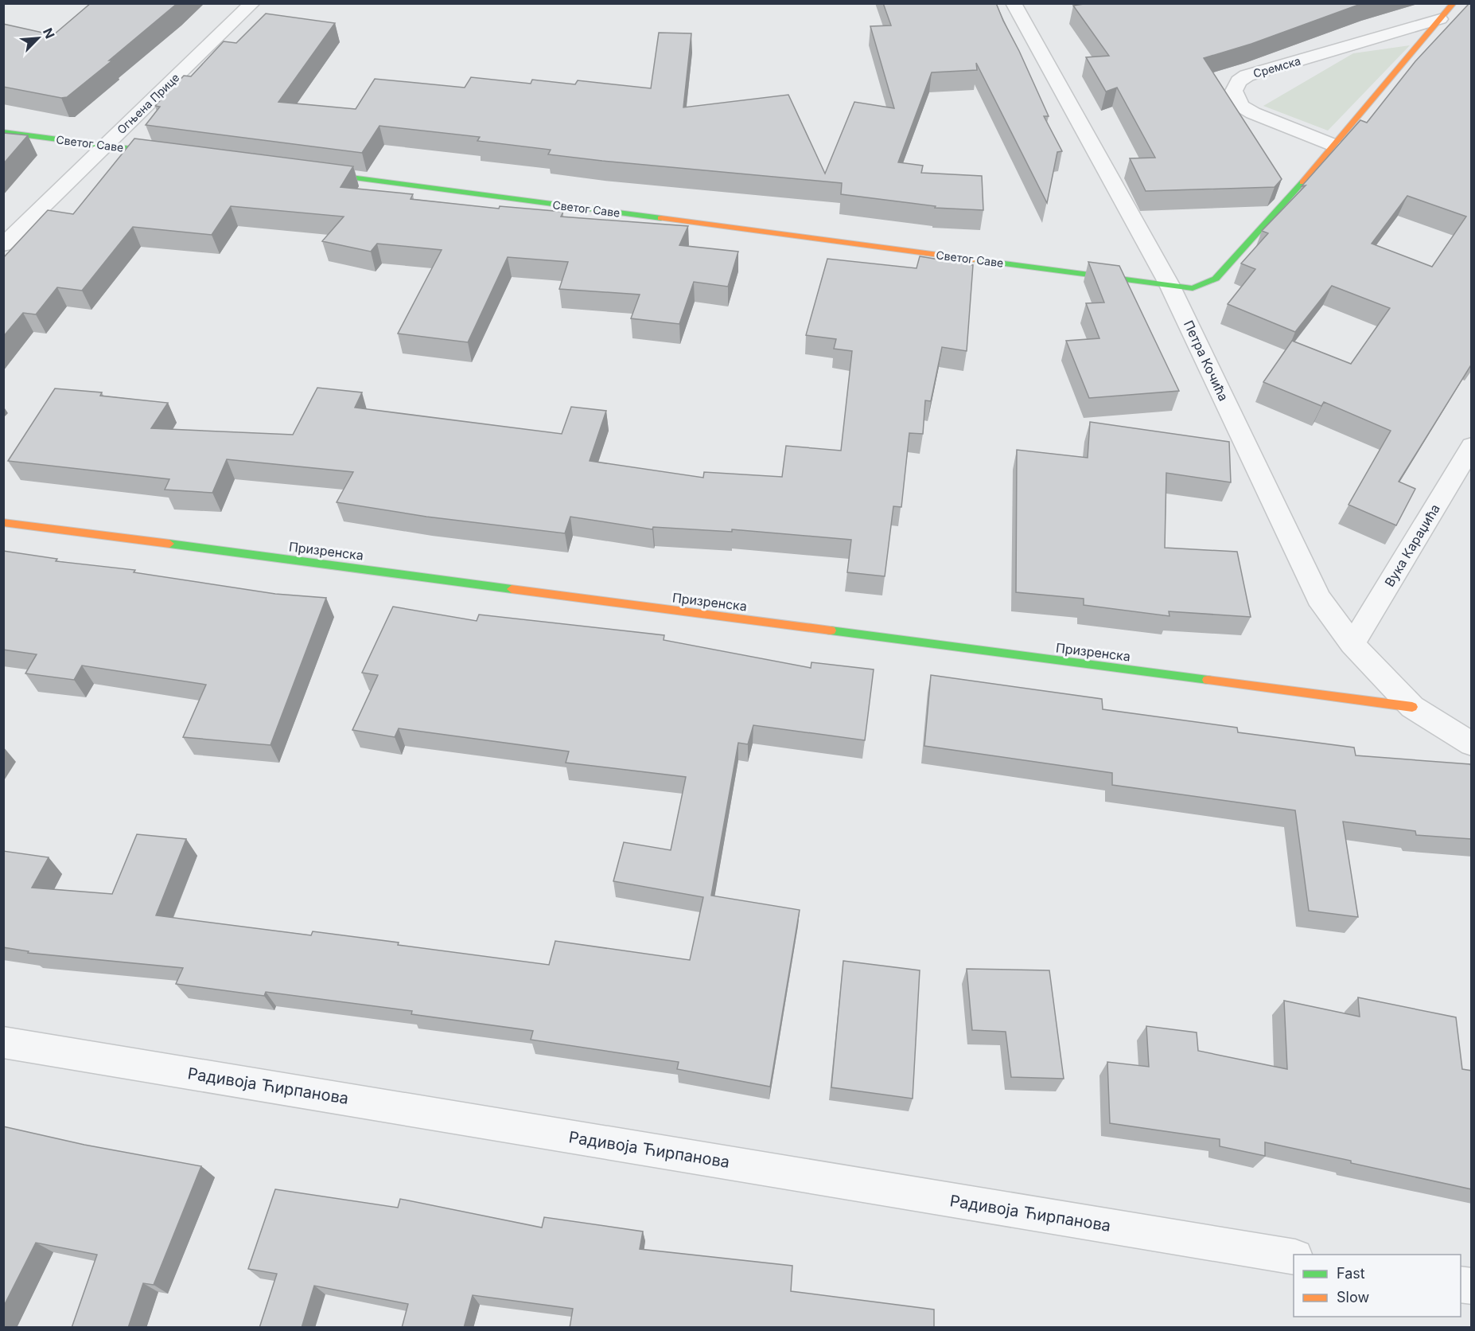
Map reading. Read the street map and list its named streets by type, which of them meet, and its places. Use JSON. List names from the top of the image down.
{
  "streets": {
    "street": [
      "Сремска",
      "Огњена Прице",
      "Светог Саве",
      "Петра Кочића",
      "Вука Караџића",
      "Призренска",
      "Радивоја Ћирпанова"
    ]
  },
  "crossings": [
    ["Огњена Прице", "Светог Саве"],
    ["Светог Саве", "Петра Кочића"],
    ["Петра Кочића", "Вука Караџића"],
    ["Петра Кочића", "Призренска"]
  ],
  "legend": ["Fast", "Slow"],
  "north": "top right"
}
